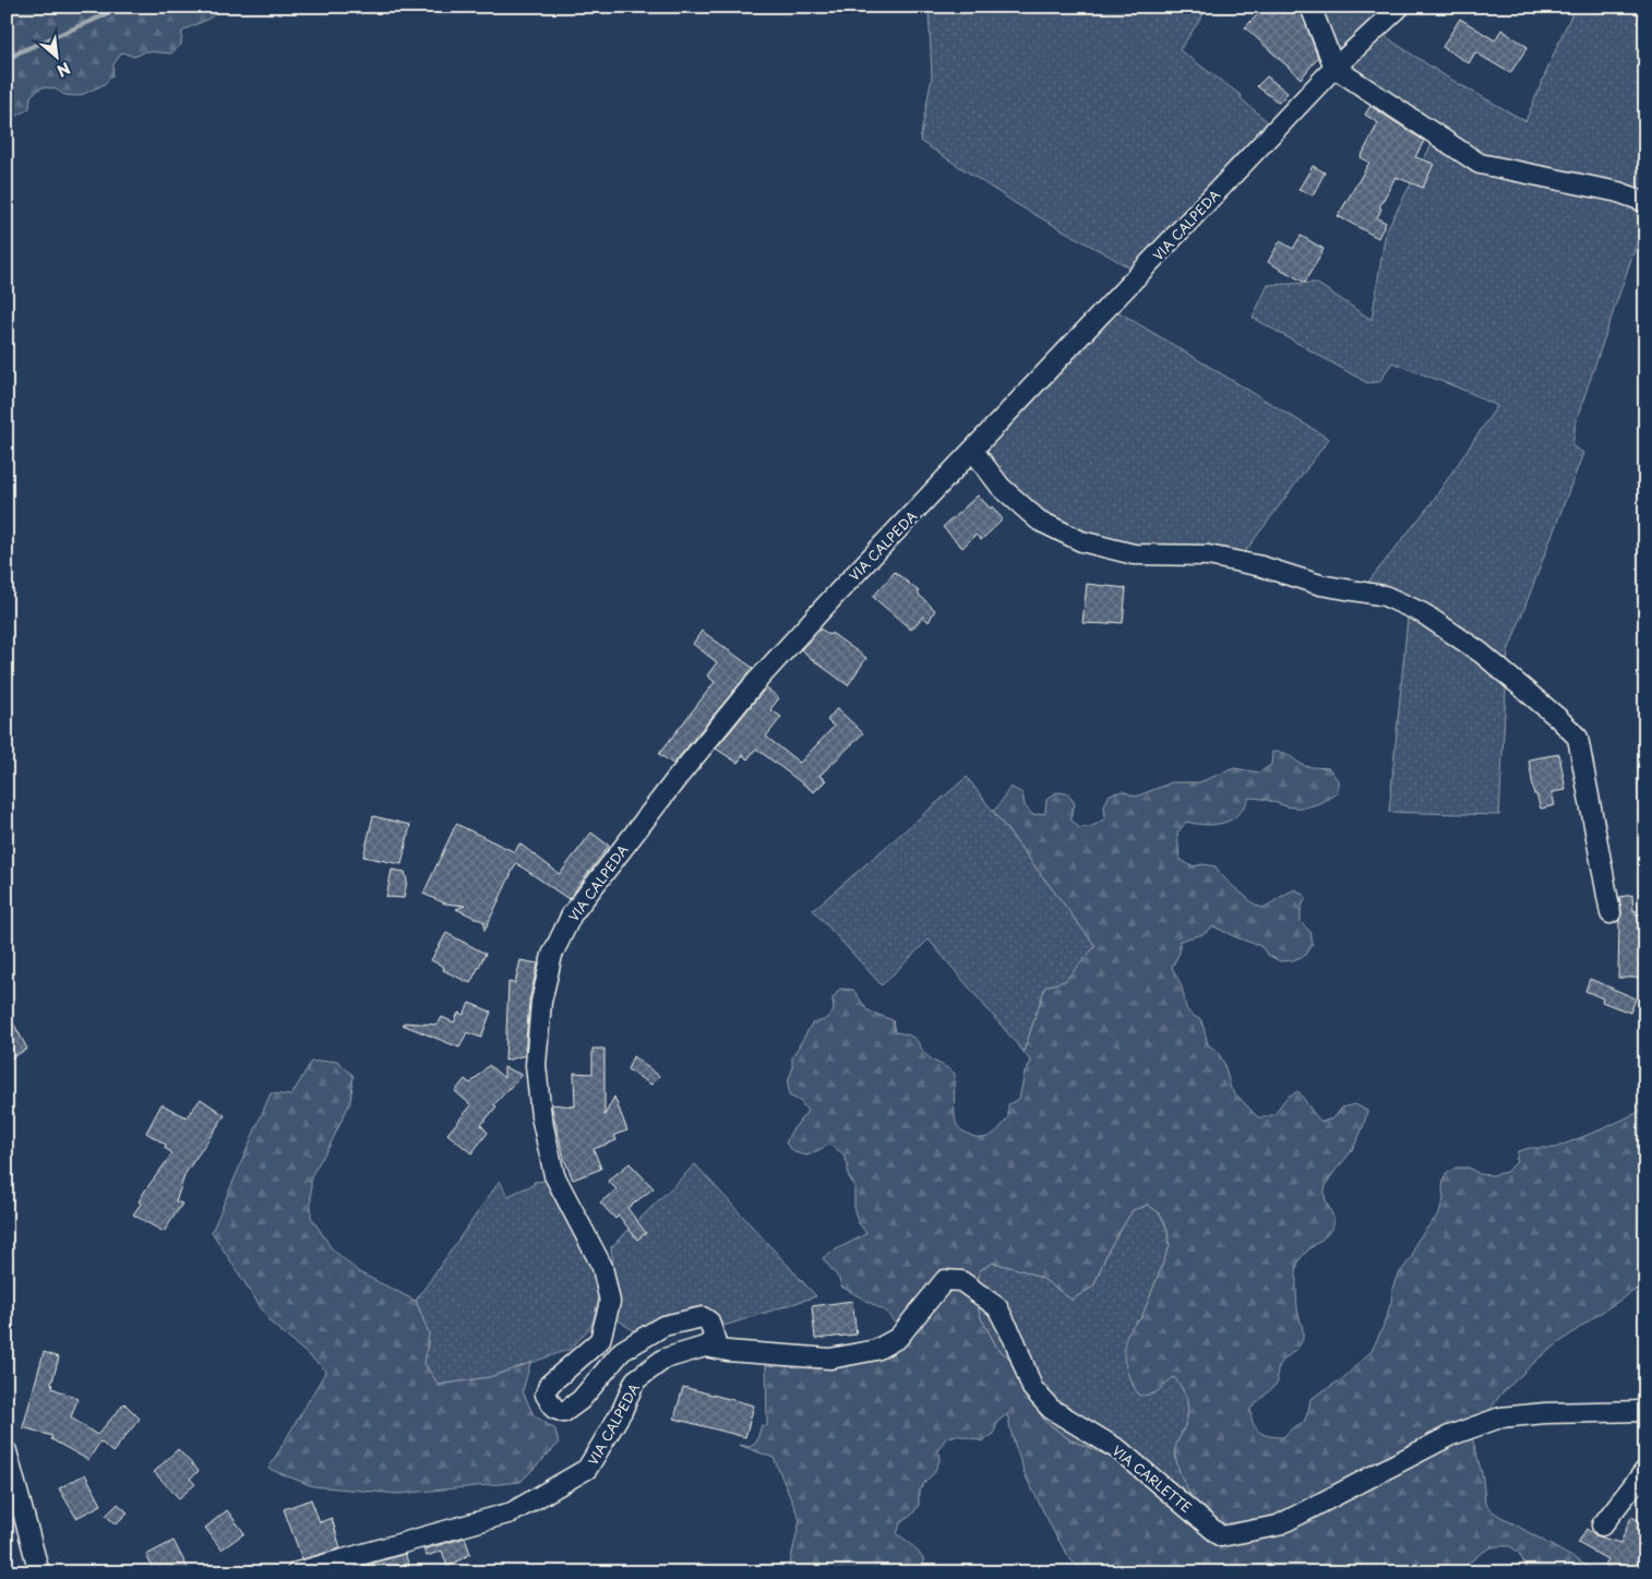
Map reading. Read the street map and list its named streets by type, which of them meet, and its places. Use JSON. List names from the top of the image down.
{
  "streets": {
    "street": ["VIA CALPEDA", "VIA CARLETTE"]
  },
  "crossings": [
    ["VIA CALPEDA", "VIA CARLETTE"]
  ],
  "north": "bottom right"
}
